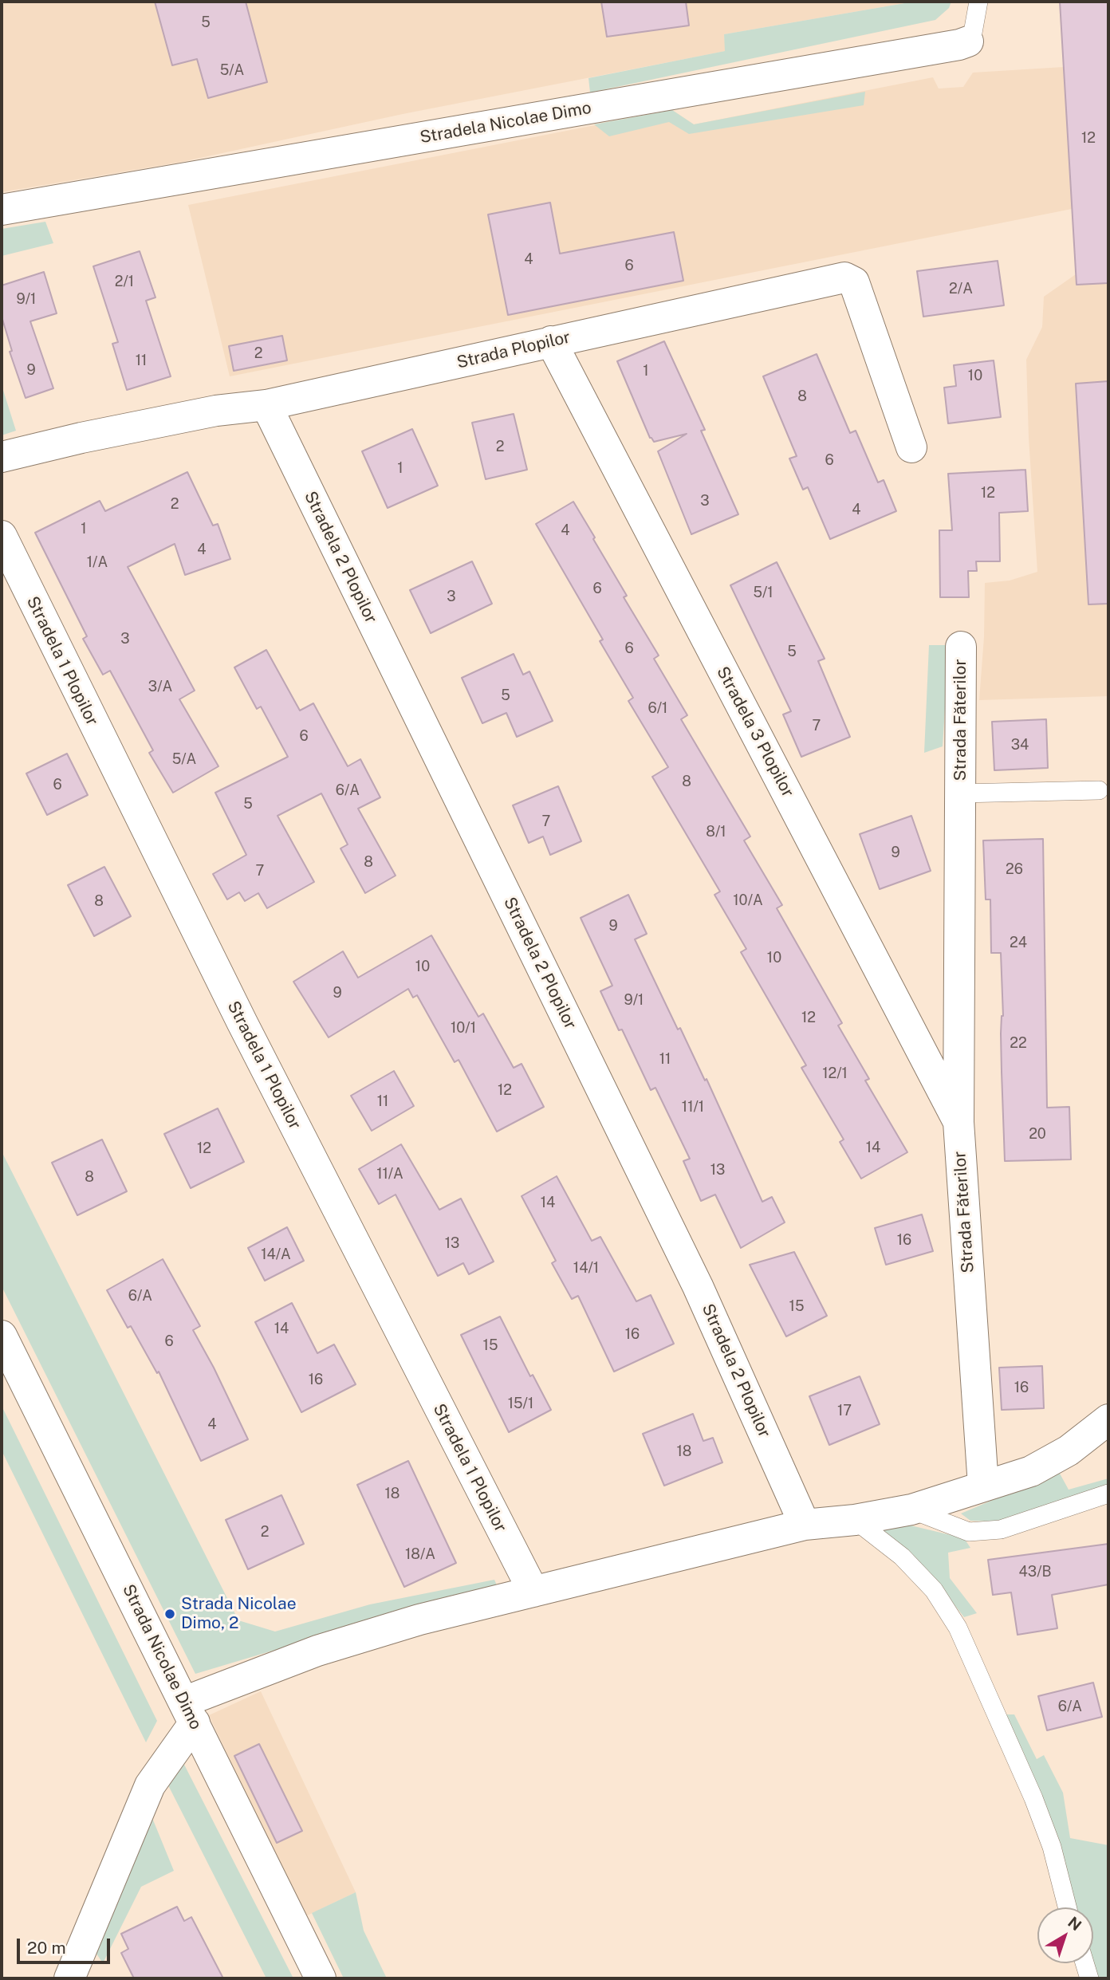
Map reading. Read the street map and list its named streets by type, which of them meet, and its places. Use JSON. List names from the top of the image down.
{
  "streets": {
    "street": [
      "Stradela Nicolae Dimo",
      "Strada Plopilor",
      "Stradela 2 Plopilor",
      "Stradela 1 Plopilor",
      "Strada Făterilor",
      "Stradela 3 Plopilor",
      "Strada Nicolae Dimo"
    ]
  },
  "crossings": [
    ["Strada Plopilor", "Stradela 2 Plopilor"],
    ["Strada Plopilor", "Stradela 3 Plopilor"],
    ["Strada Făterilor", "Stradela 3 Plopilor"]
  ],
  "places": ["Strada Nicolae Dimo, 2"],
  "house_numbers": [
    "5",
    "5/A",
    "12",
    "4",
    "6",
    "2/1",
    "2/A",
    "9/1",
    "2",
    "11",
    "9",
    "1",
    "10",
    "8",
    "2",
    "6",
    "1",
    "12",
    "3",
    "2",
    "4",
    "1",
    "4",
    "4",
    "1/A",
    "6",
    "5/1",
    "3",
    "3",
    "6",
    "5",
    "3/A",
    "5",
    "6/1",
    "7",
    "6",
    "34",
    "5/A",
    "8",
    "6",
    "6/A",
    "5",
    "7",
    "8/1",
    "9",
    "8",
    "26",
    "7",
    "10/A",
    "8",
    "9",
    "24",
    "10",
    "10",
    "9",
    "9/1",
    "12",
    "10/1",
    "22",
    "11",
    "12/1",
    "12",
    "11",
    "11/1",
    "20",
    "14",
    "12",
    "13",
    "11/A",
    "8",
    "14",
    "16",
    "13",
    "14/A",
    "14/1",
    "6/A",
    "15",
    "14",
    "16",
    "6",
    "15",
    "16",
    "16",
    "15/1",
    "17",
    "4",
    "18",
    "18",
    "2",
    "18/A",
    "43/B",
    "6/A"
  ],
  "scale_bar": "20 m",
  "north": "top right"
}
